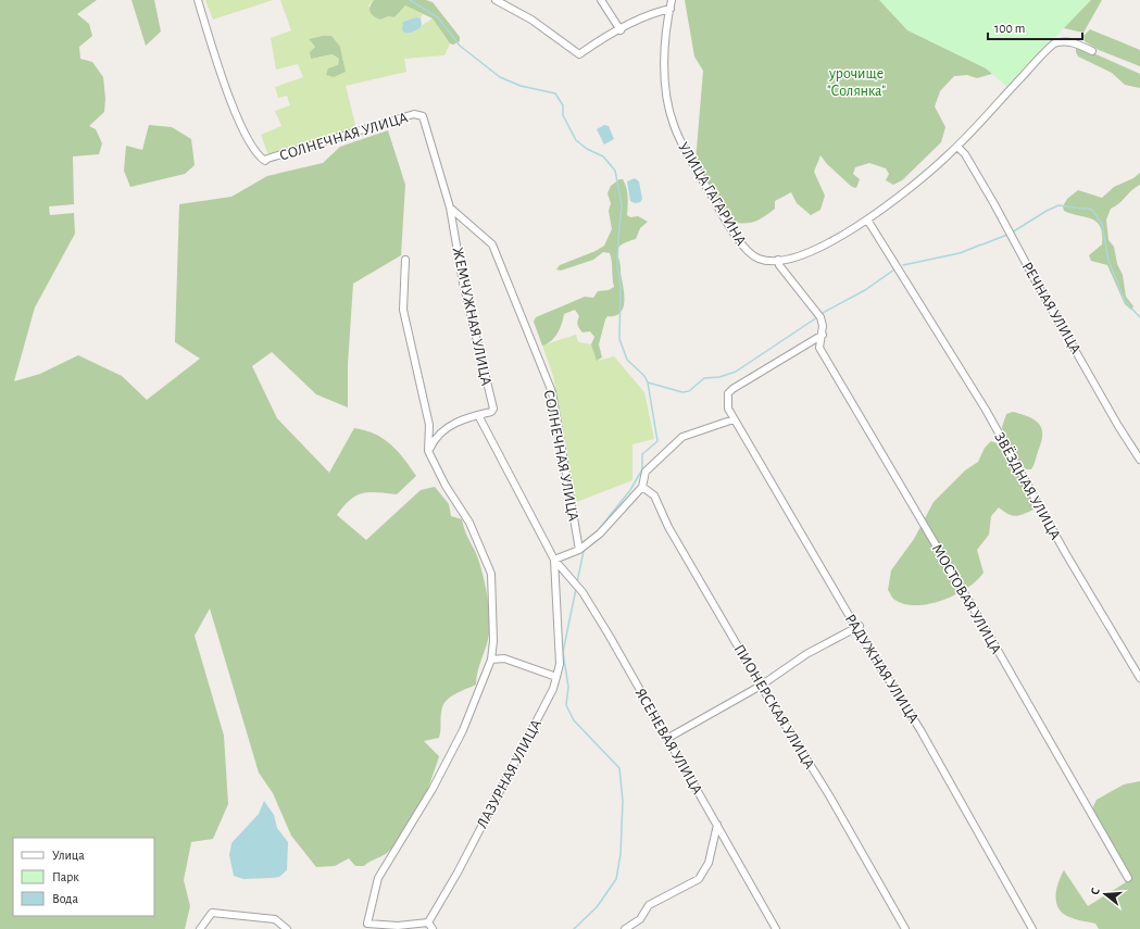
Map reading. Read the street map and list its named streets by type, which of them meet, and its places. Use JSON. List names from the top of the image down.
{
  "streets": {
    "street": [
      "СОЛНЕЧНАЯ УЛИЦА",
      "УЛИЦА ГАГАРИНА",
      "РЕЧНАЯ УЛИЦА",
      "ЖЕМЧУЖНАЯ УЛИЦА",
      "ЗВЁЗДНАЯ УЛИЦА",
      "МОСТОВАЯ УЛИЦА",
      "РАДУЖНАЯ УЛИЦА",
      "ПИОНЕРСКАЯ УЛИЦА",
      "ЯСЕНЕВАЯ УЛИЦА",
      "ЛАЗУРНАЯ УЛИЦА"
    ]
  },
  "crossings": [
    ["СОЛНЕЧНАЯ УЛИЦА", "ЖЕМЧУЖНАЯ УЛИЦА"],
    ["УЛИЦА ГАГАРИНА", "РЕЧНАЯ УЛИЦА"],
    ["УЛИЦА ГАГАРИНА", "ЗВЁЗДНАЯ УЛИЦА"],
    ["УЛИЦА ГАГАРИНА", "МОСТОВАЯ УЛИЦА"],
    ["МОСТОВАЯ УЛИЦА", "РАДУЖНАЯ УЛИЦА"],
    ["ЯСЕНЕВАЯ УЛИЦА", "ЛАЗУРНАЯ УЛИЦА"]
  ],
  "parks": ["урочище \"Солянка\""],
  "legend": ["Улица", "Парк", "Вода"],
  "scale_bar": "100 m",
  "north": "left"
}
